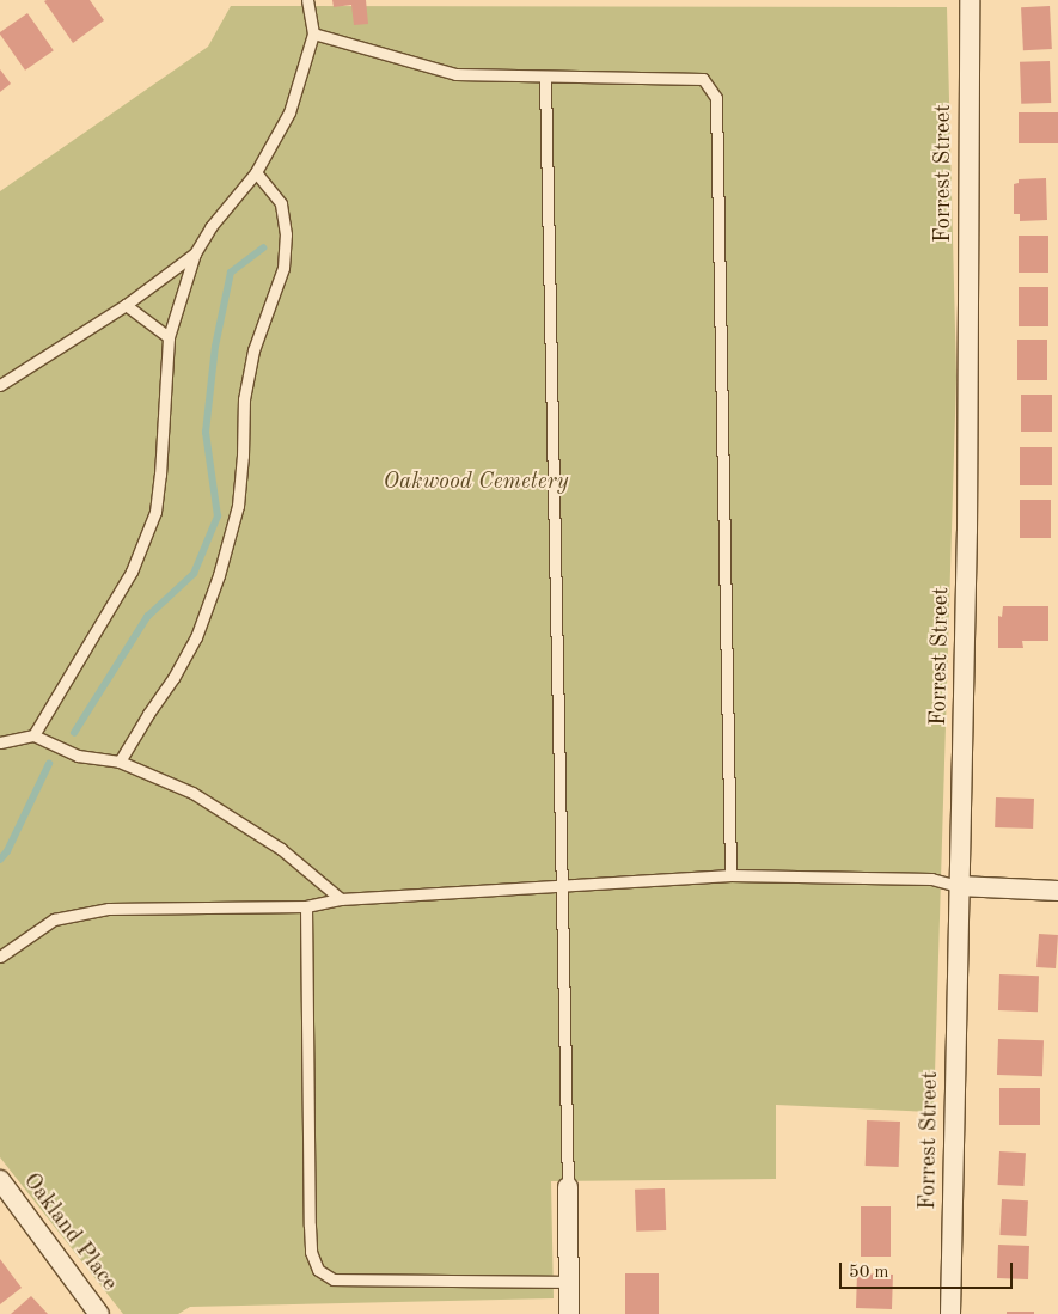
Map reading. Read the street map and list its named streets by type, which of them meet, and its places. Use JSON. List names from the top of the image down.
{
  "streets": {
    "street": ["Forrest Street", "Oakland Place"]
  },
  "parks": ["Oakwood Cemetery"],
  "scale_bar": "50 m"
}
